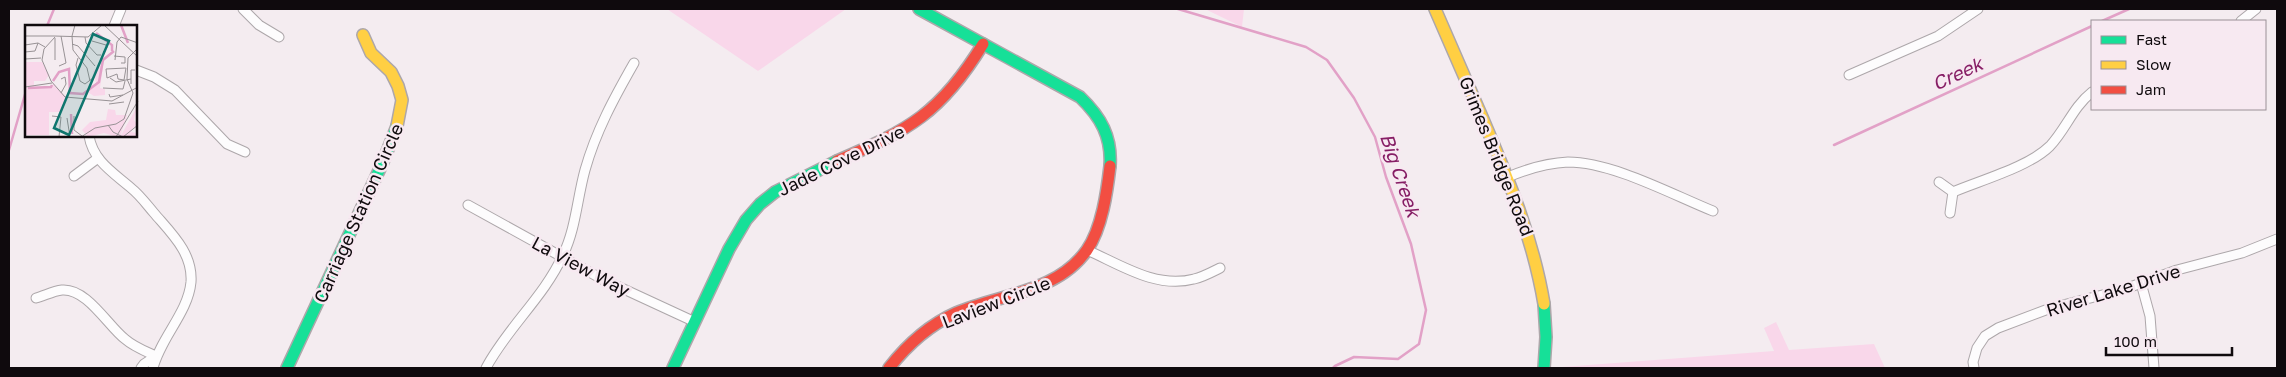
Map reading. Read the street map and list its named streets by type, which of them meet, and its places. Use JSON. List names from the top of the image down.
{
  "streets": {
    "street": [
      "Grimes Bridge Road",
      "Jade Cove Drive",
      "Carriage Station Circle",
      "La View Way",
      "River Lake Drive",
      "Laview Circle"
    ]
  },
  "crossings": [
    ["Jade Cove Drive", "La View Way"],
    ["Jade Cove Drive", "Laview Circle"]
  ],
  "water": ["Creek", "Big Creek"],
  "legend": ["Fast", "Slow", "Jam"],
  "scale_bar": "100 m"
}
